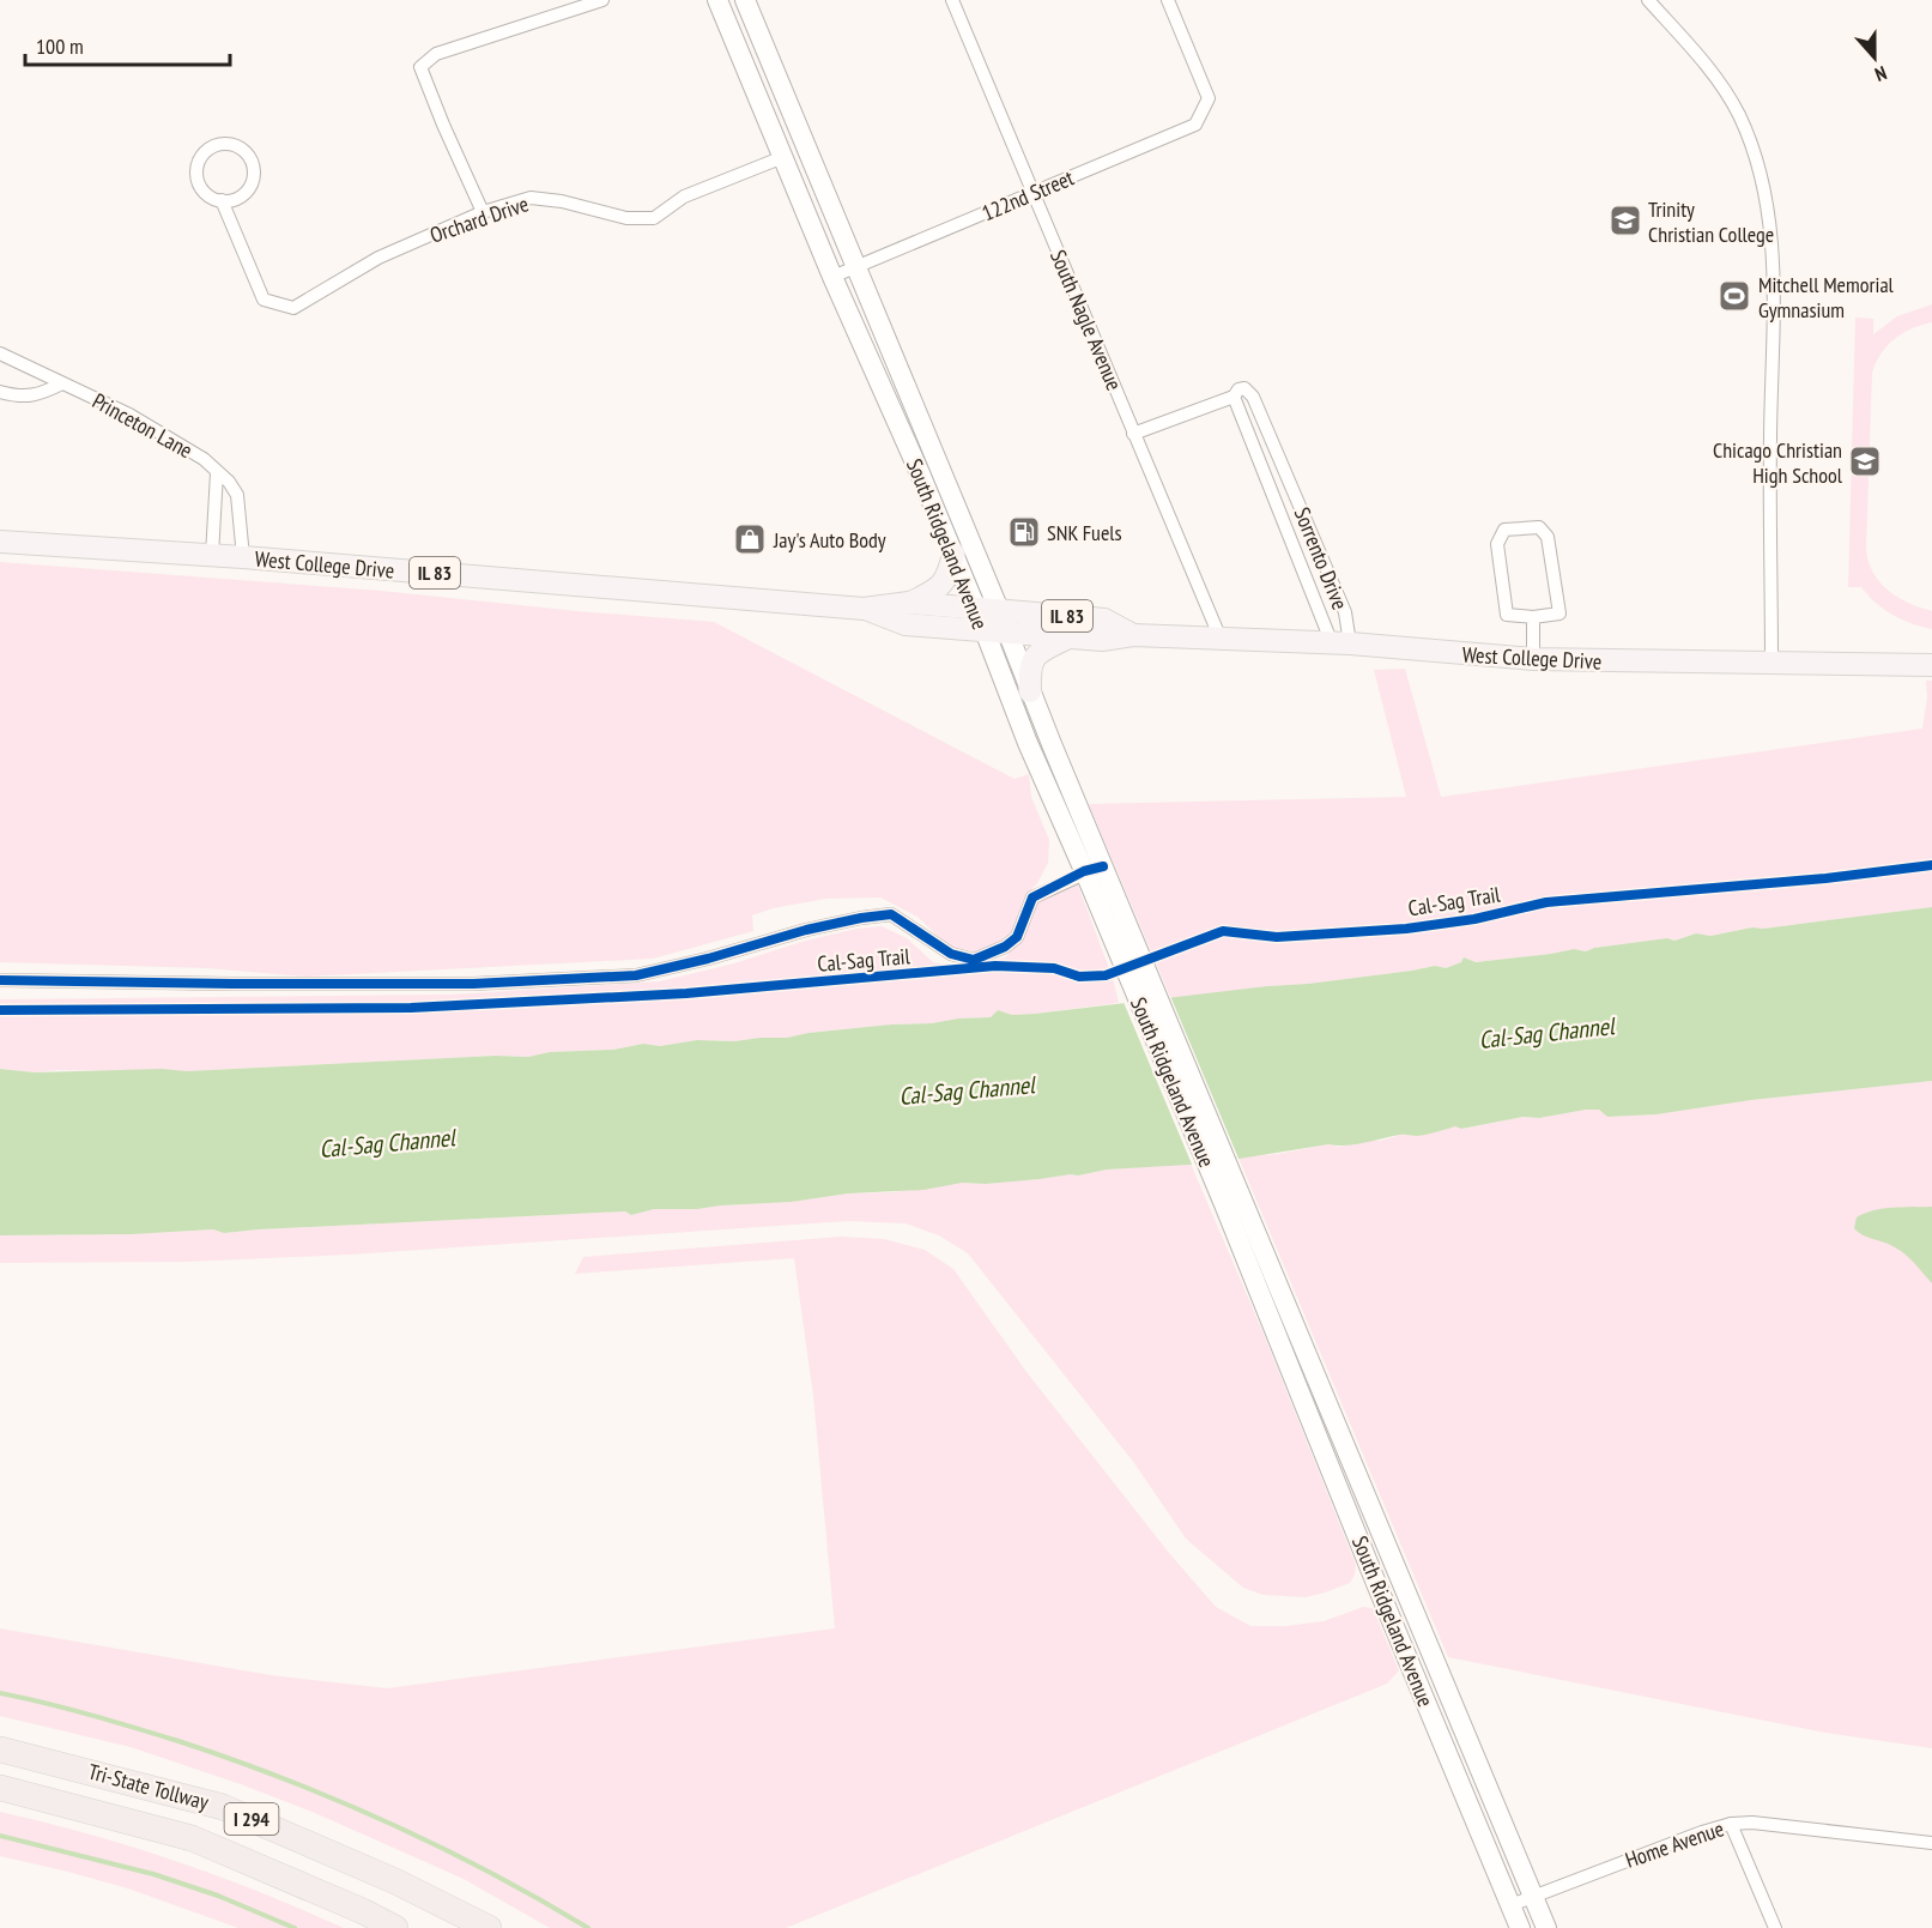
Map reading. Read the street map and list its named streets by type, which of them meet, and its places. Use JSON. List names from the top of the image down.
{
  "streets": {
    "highway": ["Tri-State Tollway", "I 294"],
    "main road": ["South Ridgeland Avenue", "West College Drive", "IL 83"],
    "street": [
      "122nd Street",
      "Orchard Drive",
      "South Nagle Avenue",
      "Princeton Lane",
      "Sorrento Drive",
      "Home Avenue"
    ],
    "cycle path": ["Cal-Sag Trail"]
  },
  "crossings": [
    ["122nd Street", "South Nagle Avenue"],
    ["122nd Street", "South Ridgeland Avenue"],
    ["Orchard Drive", "South Ridgeland Avenue"],
    ["South Nagle Avenue", "West College Drive"],
    ["Princeton Lane", "West College Drive"],
    ["South Ridgeland Avenue", "West College Drive"],
    ["South Ridgeland Avenue", "Home Avenue"],
    ["Sorrento Drive", "West College Drive"]
  ],
  "water": ["Cal-Sag Channel"],
  "places": {
    "school or university": ["Trinity Christian College", "Chicago Christian High School"],
    "sports": ["Mitchell Memorial Gymnasium"],
    "fuel station": ["SNK Fuels"],
    "shop": ["Jay's Auto Body"]
  },
  "scale_bar": "100 m",
  "north": "bottom"
}
